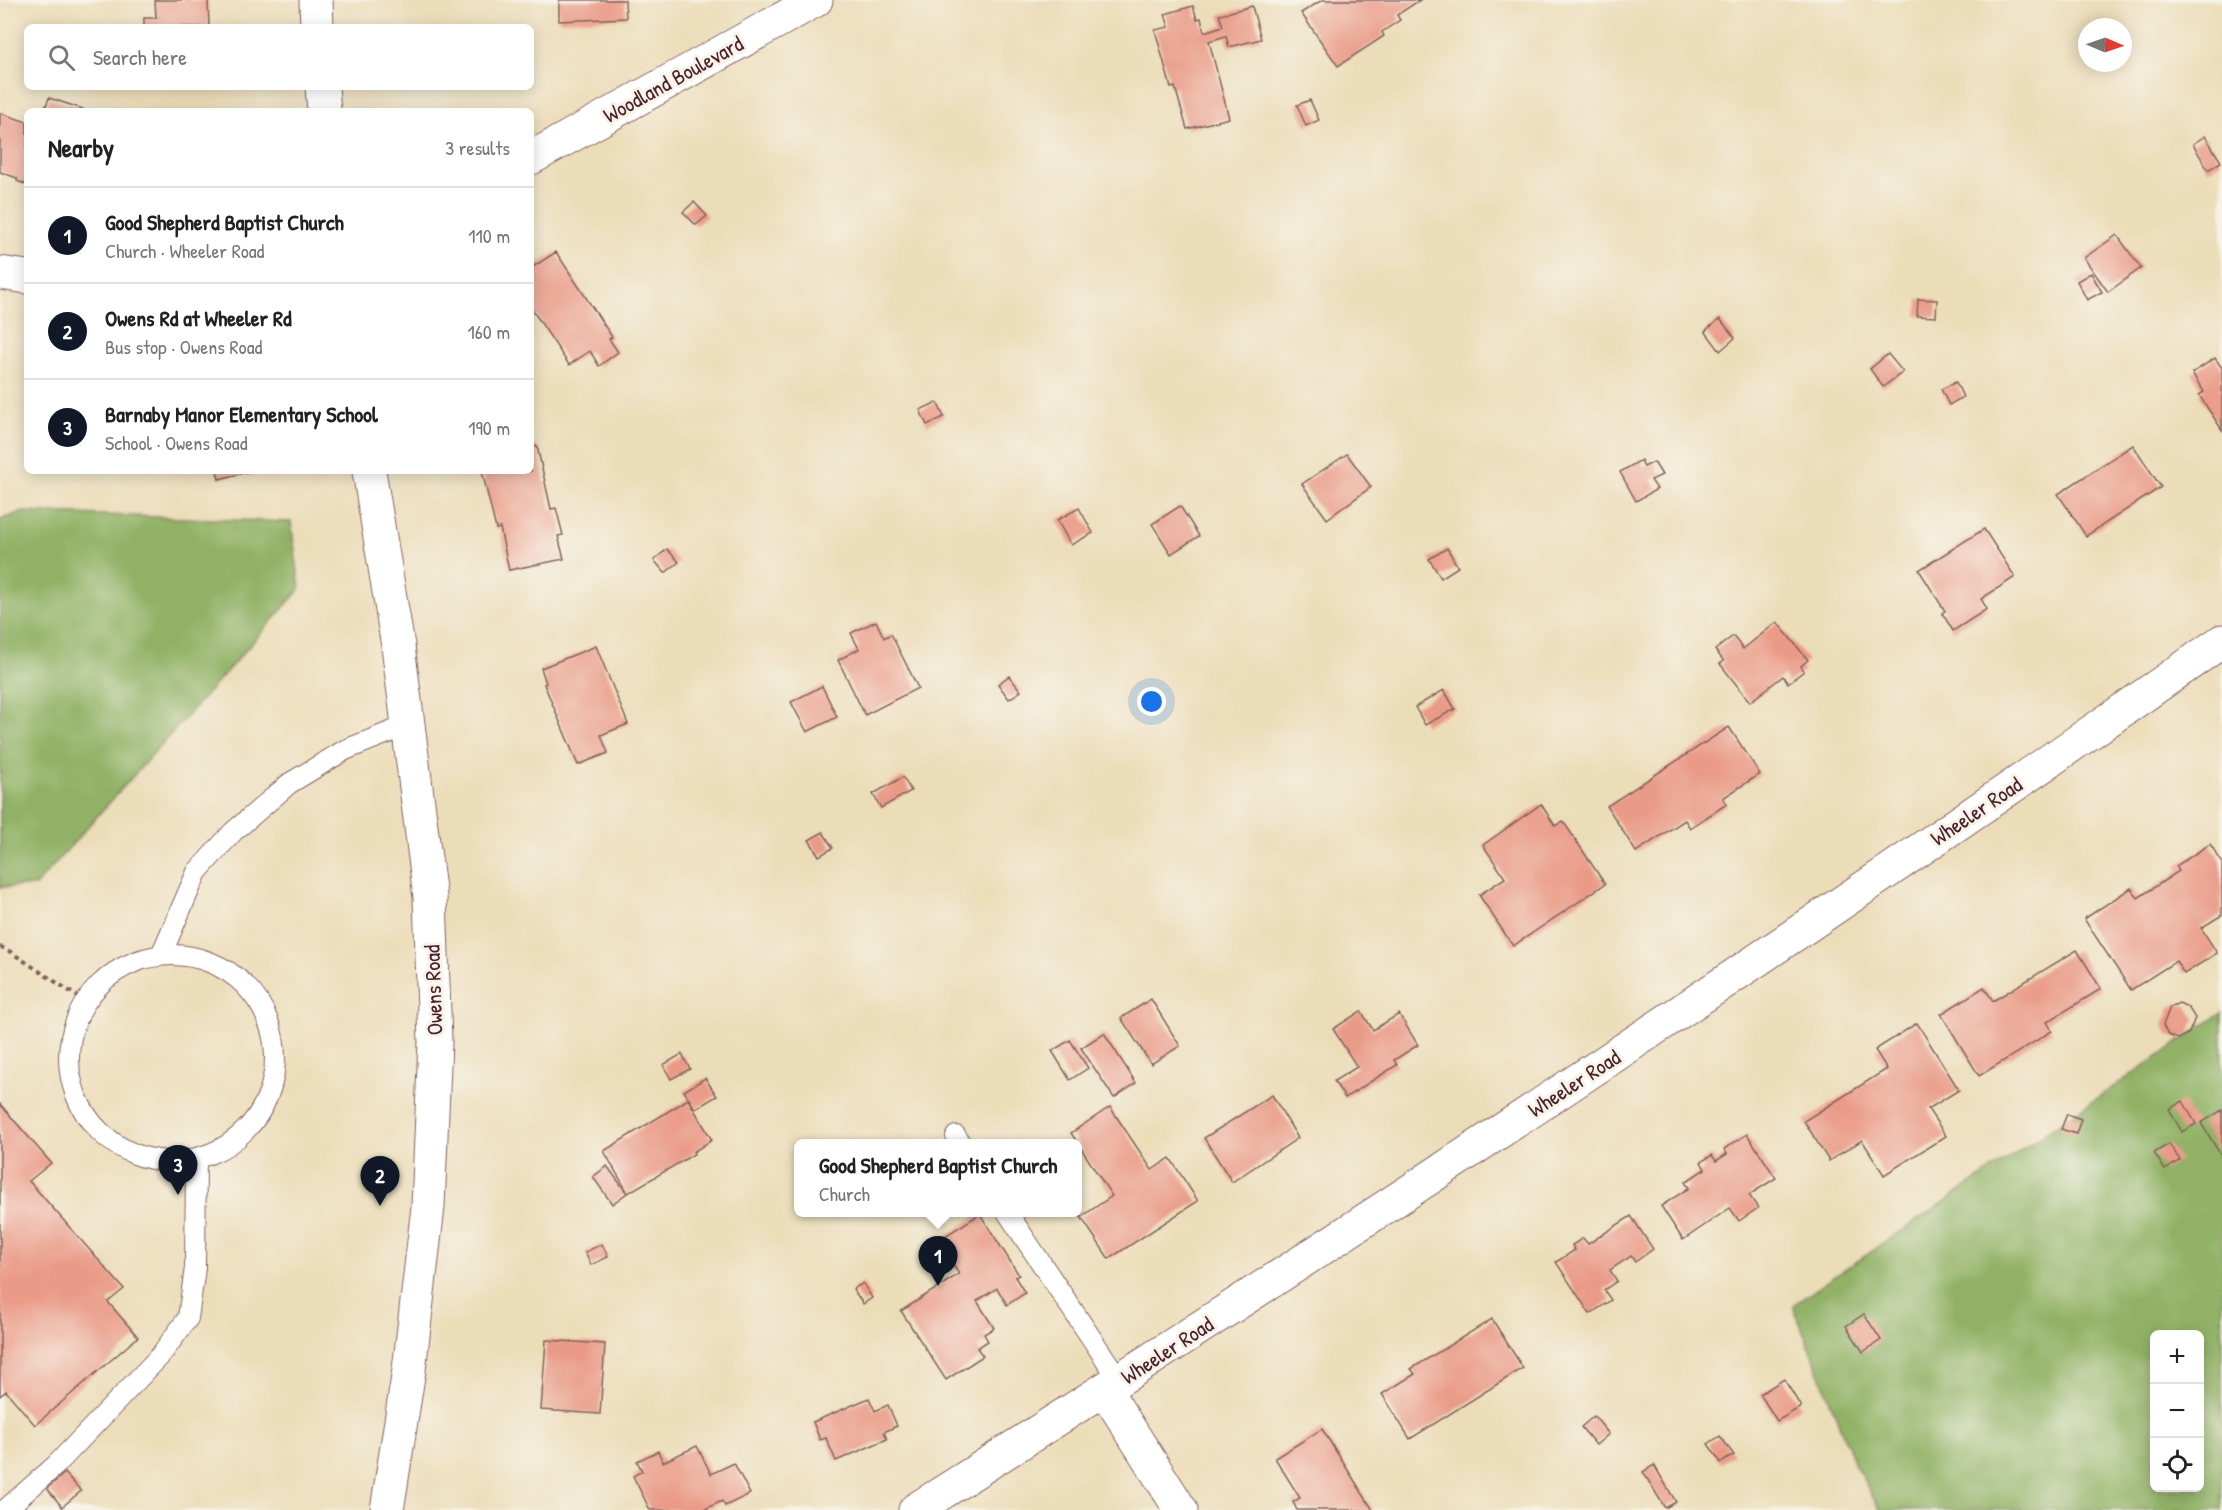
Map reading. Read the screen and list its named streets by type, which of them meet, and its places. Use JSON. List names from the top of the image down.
{
  "streets": {
    "street": ["Woodland Boulevard", "Wheeler Road", "Owens Road"]
  },
  "north": "right",
  "page": {
    "search": "Search here",
    "heading": ["Nearby", "3 results"],
    "list": [
      {
        "mark": "1",
        "name": "Good Shepherd Baptist Church",
        "note": "Church · Wheeler Road",
        "value": "110 m"
      },
      {
        "mark": "2",
        "name": "Owens Rd at Wheeler Rd",
        "note": "Bus stop · Owens Road",
        "value": "160 m"
      },
      {
        "mark": "3",
        "name": "Barnaby Manor Elementary School",
        "note": "School · Owens Road",
        "value": "190 m"
      }
    ],
    "popup": ["Good Shepherd Baptist Church", "Church"],
    "pins": ["3", "2", "1"],
    "map_buttons": ["+", "−"]
  }
}
